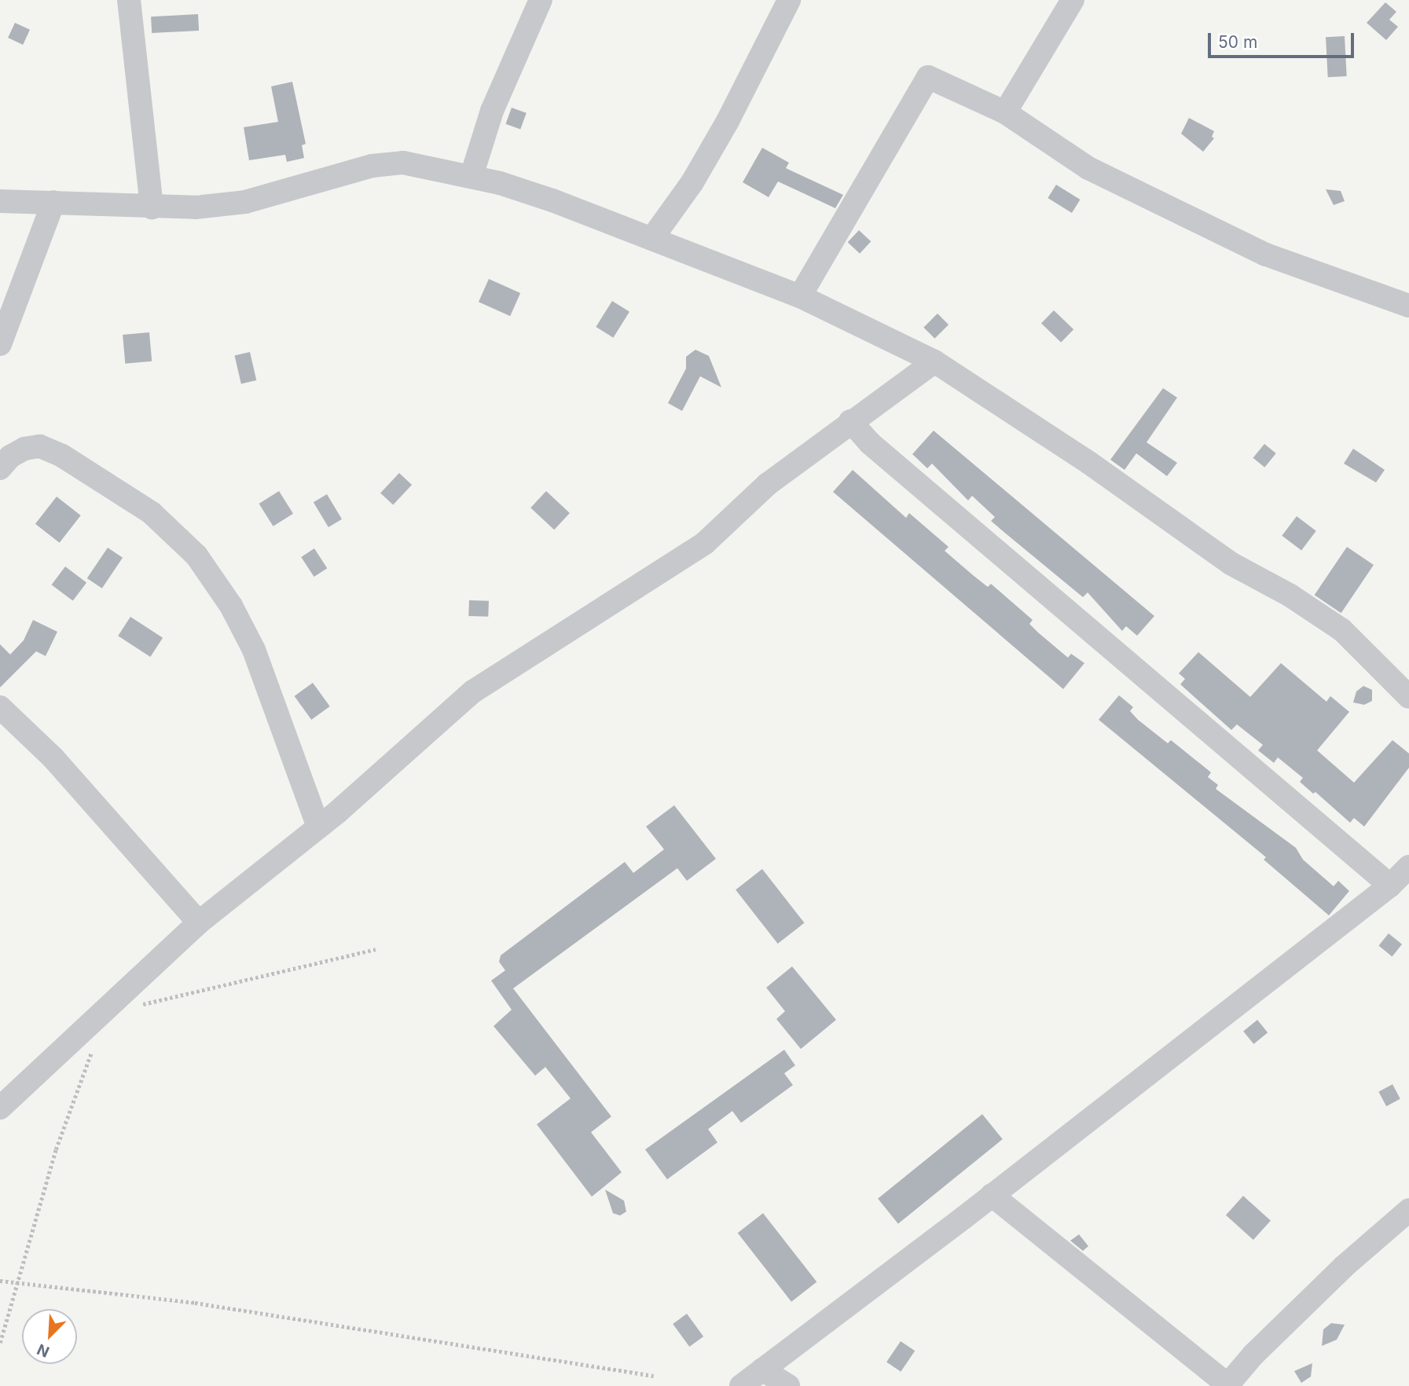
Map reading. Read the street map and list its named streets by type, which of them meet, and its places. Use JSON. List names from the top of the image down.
{
  "scale_bar": "50 m",
  "north": "bottom left"
}
